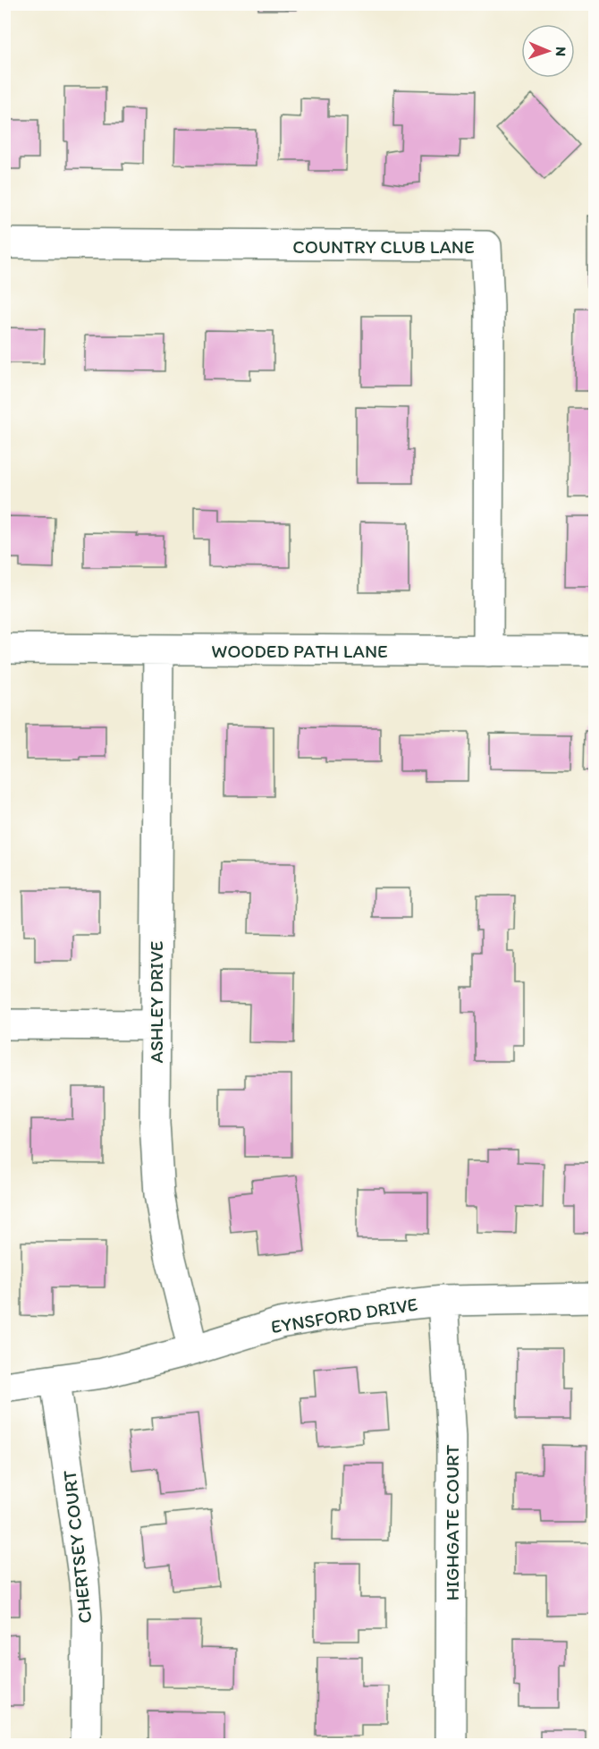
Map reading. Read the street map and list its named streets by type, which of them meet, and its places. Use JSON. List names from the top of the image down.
{
  "streets": {
    "street": [
      "COUNTRY CLUB LANE",
      "WOODED PATH LANE",
      "ASHLEY DRIVE",
      "EYNSFORD DRIVE",
      "HIGHGATE COURT",
      "CHERTSEY COURT"
    ]
  },
  "crossings": [
    ["COUNTRY CLUB LANE", "WOODED PATH LANE"],
    ["WOODED PATH LANE", "ASHLEY DRIVE"],
    ["ASHLEY DRIVE", "EYNSFORD DRIVE"],
    ["EYNSFORD DRIVE", "HIGHGATE COURT"],
    ["EYNSFORD DRIVE", "CHERTSEY COURT"]
  ],
  "north": "right"
}
